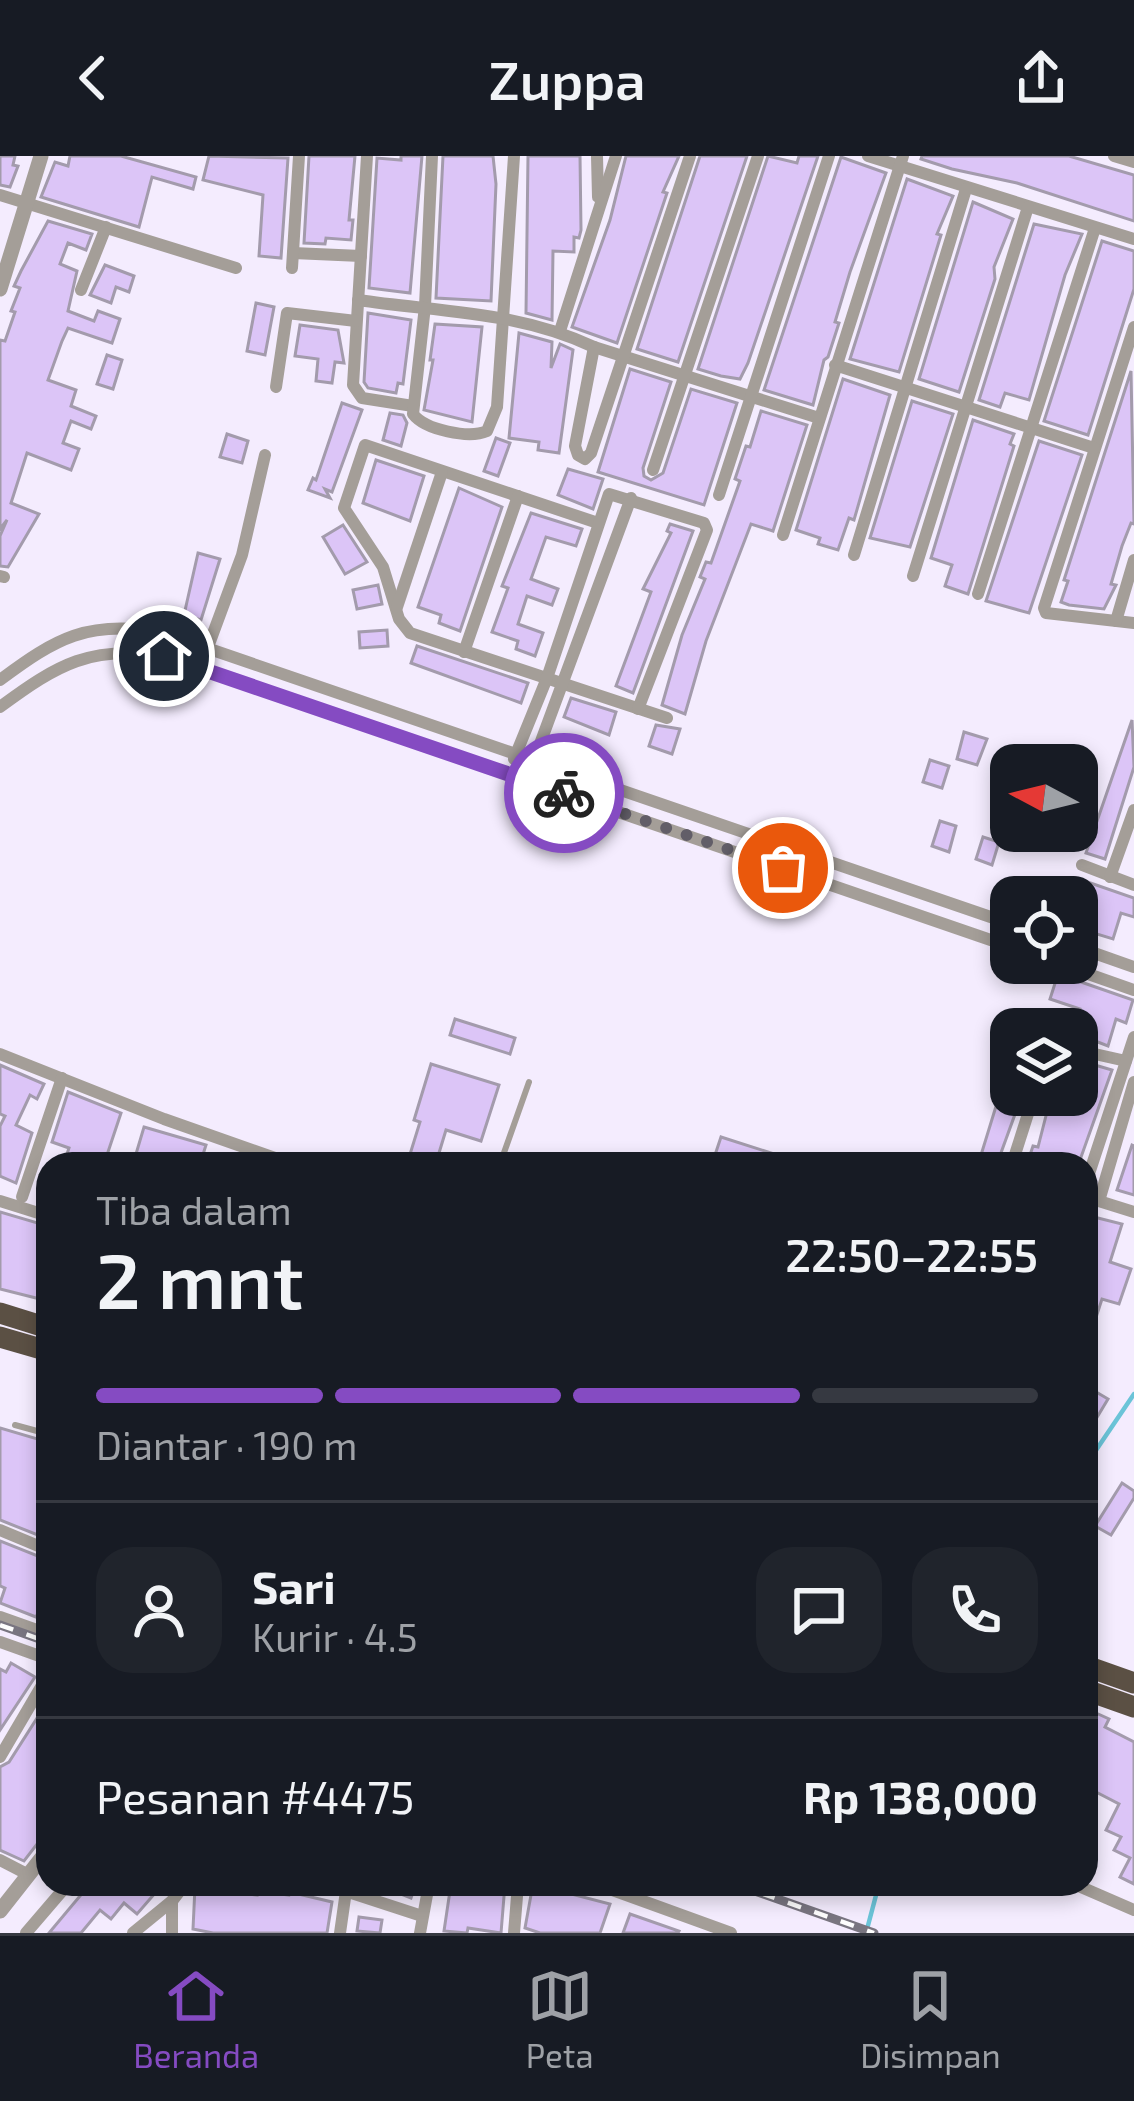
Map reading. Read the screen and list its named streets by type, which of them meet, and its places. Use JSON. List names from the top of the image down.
{
  "north": "left",
  "page": {
    "header": "Zuppa",
    "heading": ["2 mnt", "Tiba dalam", "22:50–22:55"],
    "panel": [
      "Sari",
      "Kurir · 4.5",
      "Pesanan #4475",
      "Rp 138,000"
    ],
    "bar": "Diantar · 190 m",
    "tabs": ["Beranda", "Peta", "Disimpan"]
  }
}
